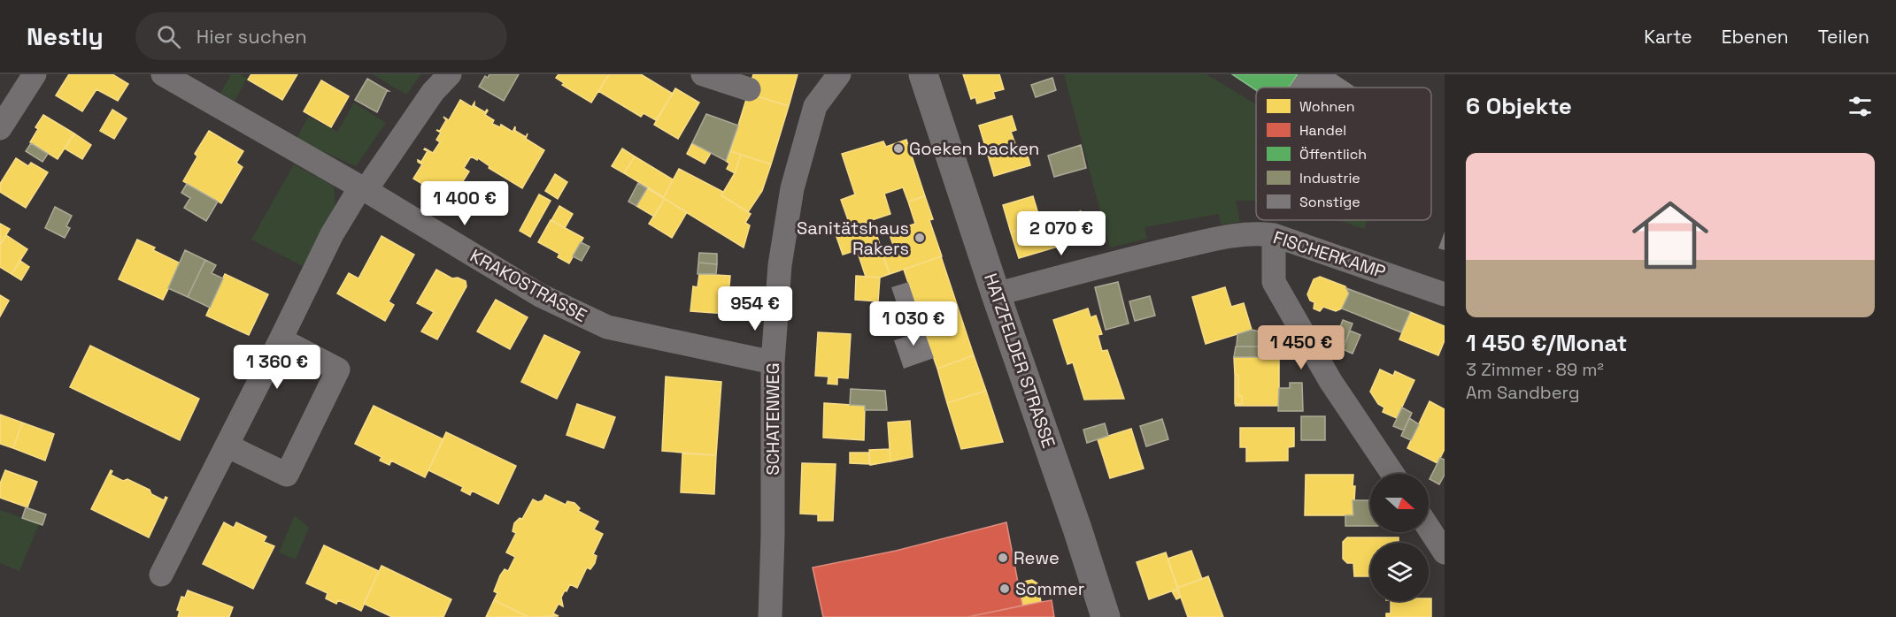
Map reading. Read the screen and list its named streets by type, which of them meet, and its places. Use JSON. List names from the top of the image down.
{
  "streets": {
    "street": [
      "FISCHERKAMP",
      "KRAKOSTRASSE",
      "HATZFELDER STRASSE",
      "SCHATENWEG"
    ]
  },
  "crossings": [
    ["FISCHERKAMP", "HATZFELDER STRASSE"],
    ["KRAKOSTRASSE", "SCHATENWEG"]
  ],
  "places": [
    "Goeken backen",
    "Sanitätshaus Rakers",
    "Rewe",
    "Sommer"
  ],
  "legend": [
    "Wohnen",
    "Handel",
    "Öffentlich",
    "Industrie",
    "Sonstige"
  ],
  "north": "right",
  "page": {
    "header": "Nestly",
    "search": "Hier suchen",
    "nav": ["Karte", "Ebenen", "Teilen"],
    "heading": "6 Objekte",
    "list": [
      {
        "name": "1 450 €/Monat",
        "note": "3 Zimmer · 89 m² · Am Sandberg"
      }
    ],
    "price": [
      "1 400 €",
      "2 070 €",
      "954 €",
      "1 030 €",
      "1 450 €",
      "1 360 €"
    ]
  }
}
